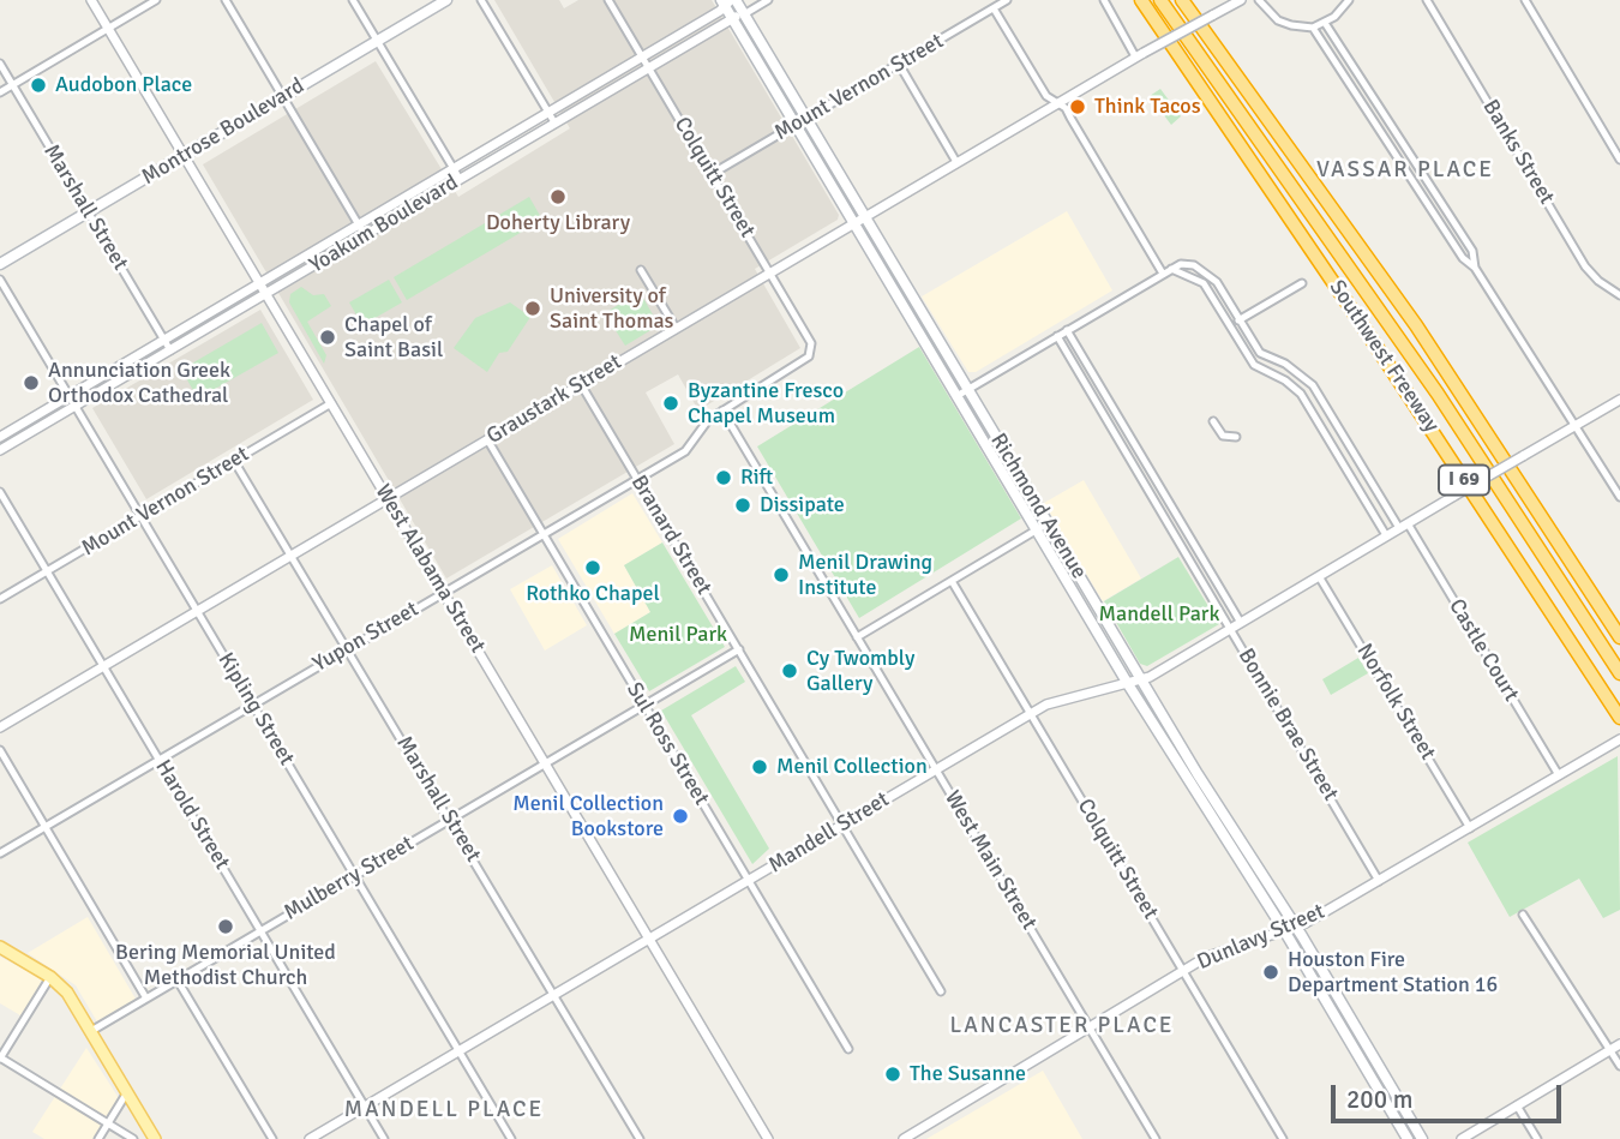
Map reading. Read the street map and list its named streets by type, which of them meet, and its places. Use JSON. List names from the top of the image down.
{
  "streets": {
    "highway": ["Southwest Freeway", "I 69"],
    "main road": ["Montrose Boulevard", "Richmond Avenue"],
    "street": [
      "Mount Vernon Street",
      "Banks Street",
      "Colquitt Street",
      "Marshall Street",
      "Yoakum Boulevard",
      "Graustark Street",
      "Branard Street",
      "West Alabama Street",
      "Yupon Street",
      "Castle Court",
      "Norfolk Street",
      "Kipling Street",
      "Bonnie Brae Street",
      "Sul Ross Street",
      "Harold Street",
      "Mandell Street",
      "West Main Street",
      "Mulberry Street",
      "Dunlavy Street"
    ]
  },
  "crossings": [
    ["Mount Vernon Street", "Colquitt Street"],
    ["Mount Vernon Street", "Marshall Street"],
    ["Mount Vernon Street", "Richmond Avenue"],
    ["Mount Vernon Street", "West Alabama Street"],
    ["Mount Vernon Street", "Kipling Street"],
    ["Mount Vernon Street", "Harold Street"],
    ["Montrose Boulevard", "Marshall Street"],
    ["Montrose Boulevard", "West Alabama Street"],
    ["Colquitt Street", "Yoakum Boulevard"],
    ["Colquitt Street", "Graustark Street"],
    ["Colquitt Street", "Yupon Street"],
    ["Colquitt Street", "Mandell Street"],
    ["Colquitt Street", "Dunlavy Street"],
    ["Marshall Street", "Yoakum Boulevard"],
    ["Marshall Street", "Graustark Street"],
    ["Marshall Street", "Yupon Street"],
    ["Marshall Street", "Mandell Street"],
    ["Marshall Street", "Mulberry Street"],
    ["Yoakum Boulevard", "Richmond Avenue"],
    ["Yoakum Boulevard", "West Alabama Street"],
    ["Yoakum Boulevard", "Kipling Street"],
    ["Graustark Street", "Richmond Avenue"],
    ["Graustark Street", "Branard Street"],
    ["Graustark Street", "West Alabama Street"],
    ["Graustark Street", "Kipling Street"],
    ["Graustark Street", "Sul Ross Street"],
    ["Graustark Street", "Harold Street"],
    ["Richmond Avenue", "Mandell Street"],
    ["Richmond Avenue", "Dunlavy Street"],
    ["Branard Street", "Yupon Street"],
    ["Branard Street", "Mandell Street"],
    ["Branard Street", "Mulberry Street"],
    ["West Alabama Street", "Yupon Street"],
    ["West Alabama Street", "Mandell Street"],
    ["West Alabama Street", "Mulberry Street"],
    ["Yupon Street", "Kipling Street"],
    ["Yupon Street", "Sul Ross Street"],
    ["Yupon Street", "Harold Street"],
    ["Yupon Street", "West Main Street"],
    ["Castle Court", "Mandell Street"],
    ["Castle Court", "Dunlavy Street"],
    ["Norfolk Street", "Mandell Street"],
    ["Norfolk Street", "Dunlavy Street"],
    ["Kipling Street", "Mandell Street"],
    ["Kipling Street", "Mulberry Street"],
    ["Bonnie Brae Street", "Mandell Street"],
    ["Bonnie Brae Street", "Dunlavy Street"],
    ["Sul Ross Street", "Mandell Street"],
    ["Sul Ross Street", "Mulberry Street"],
    ["Harold Street", "Mandell Street"],
    ["Harold Street", "Mulberry Street"],
    ["Mandell Street", "West Main Street"],
    ["West Main Street", "Dunlavy Street"]
  ],
  "districts": ["VASSAR PLACE", "LANCASTER PLACE", "MANDELL PLACE"],
  "parks": ["Mandell Park", "Menil Park"],
  "places": [
    "Audobon Place",
    "Think Tacos",
    "Doherty Library",
    "University of Saint Thomas",
    "Chapel of Saint Basil",
    "Annunciation Greek Orthodox Cathedral",
    "Byzantine Fresco Chapel Museum",
    "Rift",
    "Dissipate",
    "Rothko Chapel",
    "Menil Drawing Institute",
    "Cy Twombly Gallery",
    "Menil Collection",
    "Menil Collection Bookstore",
    "Bering Memorial United Methodist Church",
    "Houston Fire Department Station 16",
    "The Susanne"
  ],
  "scale_bar": "200 m"
}
